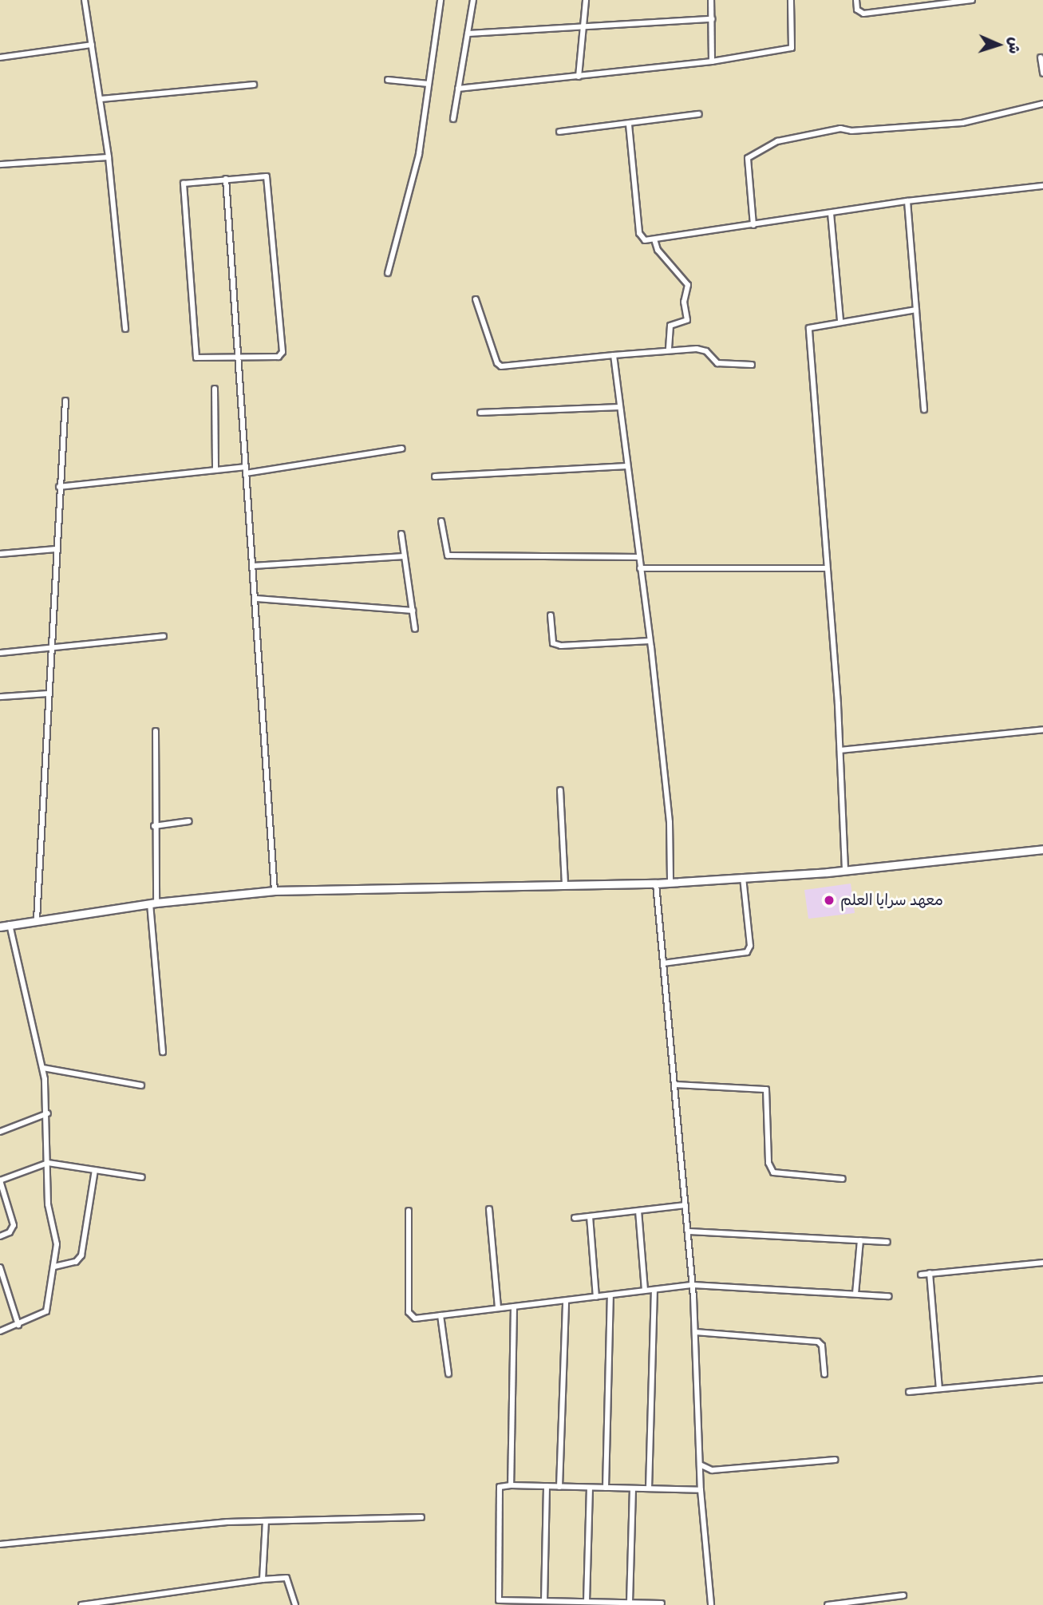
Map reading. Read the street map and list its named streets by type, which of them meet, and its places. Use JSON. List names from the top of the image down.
{
  "places": ["معهد سرايا العلم"],
  "north": "right"
}
